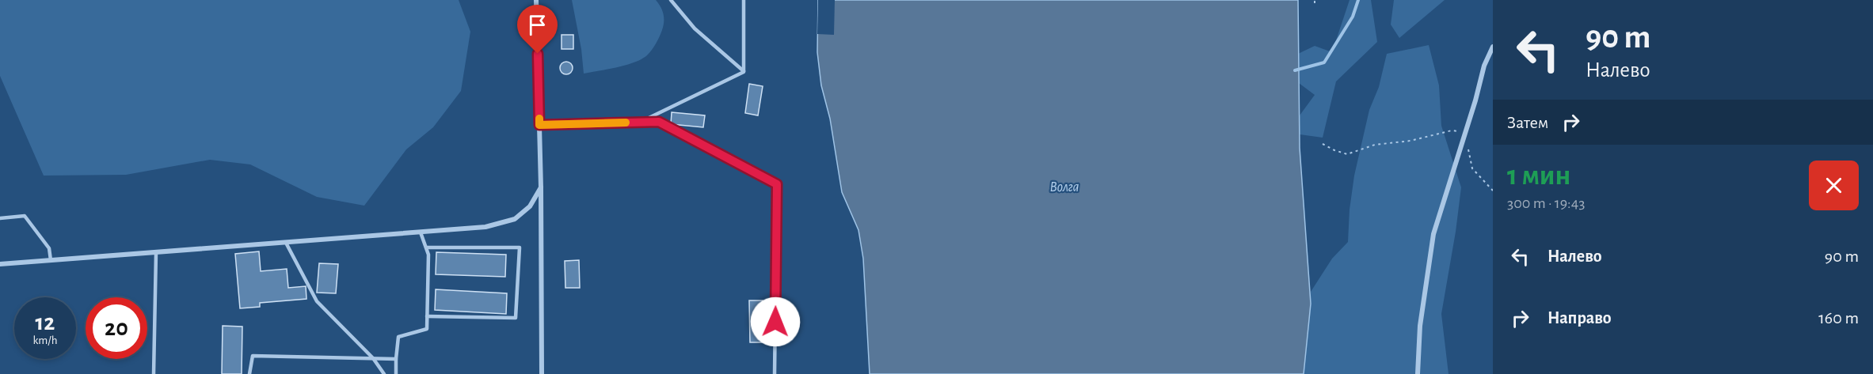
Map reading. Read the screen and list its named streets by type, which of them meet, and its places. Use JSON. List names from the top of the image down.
{
  "water": ["Волга"],
  "page": {
    "turn": ["90 m", "Налево"],
    "then": "Затем",
    "heading": ["1 мин", "300 m · 19:43"],
    "list": [
      {
        "name": "Налево",
        "value": "90 m"
      },
      {
        "name": "Направо",
        "value": "160 m"
      }
    ],
    "speed": "12 km/h",
    "limit": "20"
  }
}
